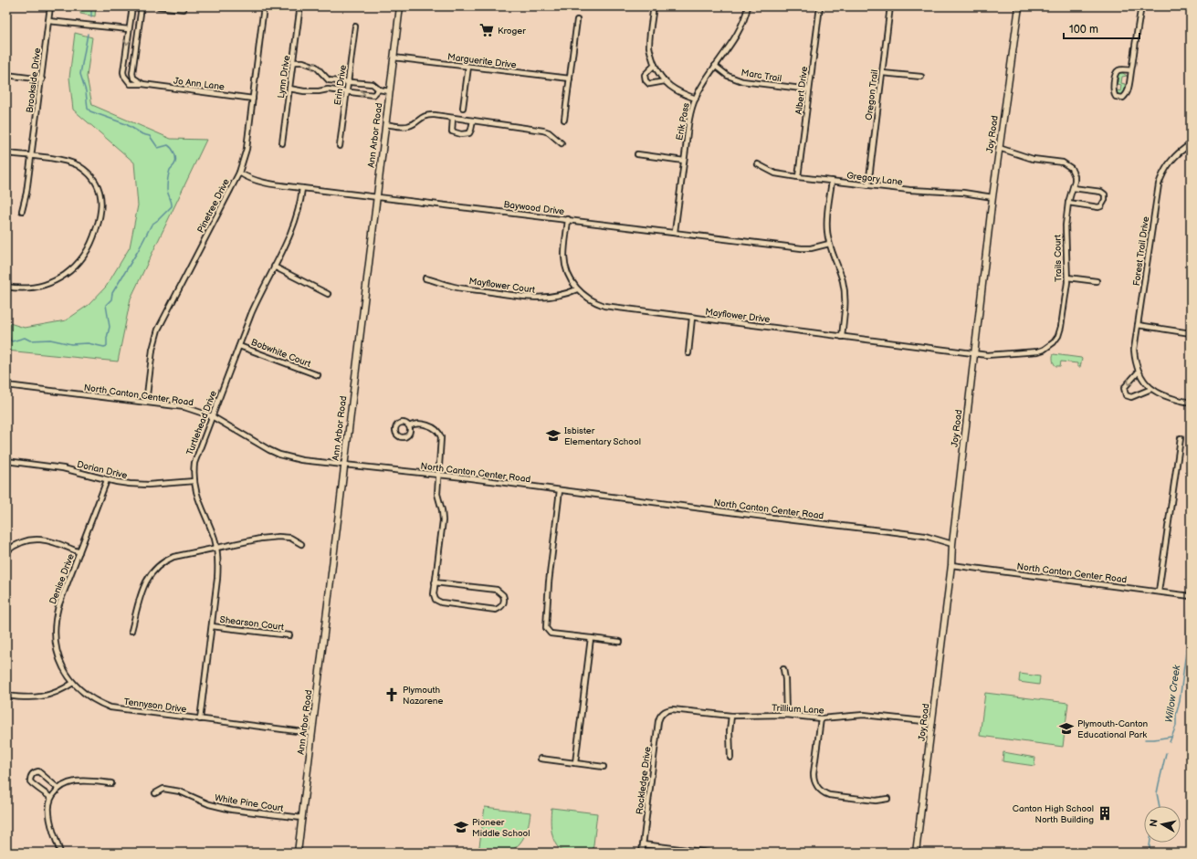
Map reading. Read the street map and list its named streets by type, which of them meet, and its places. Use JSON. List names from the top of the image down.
{
  "streets": {
    "main road": ["Joy Road", "Ann Arbor Road"],
    "street": [
      "Marguerite Drive",
      "Marc Trail",
      "Lynn Drive",
      "Brookside Drive",
      "Jo Ann Lane",
      "Erin Drive",
      "Albert Drive",
      "Oregon Trail",
      "Erik Pass",
      "Gregory Lane",
      "Pinetree Drive",
      "Baywood Drive",
      "Forest Trail Drive",
      "Trails Court",
      "Mayflower Court",
      "Mayflower Drive",
      "Bobwhite Court",
      "North Canton Center Road",
      "Turtlehead Drive",
      "Dorian Drive",
      "Denise Drive",
      "Shearson Court",
      "Tennyson Drive",
      "Trillium Lane",
      "Rockledge Drive",
      "White Pine Court"
    ]
  },
  "crossings": [
    ["Marguerite Drive", "Ann Arbor Road"],
    ["Marc Trail", "Albert Drive"],
    ["Marc Trail", "Erik Pass"],
    ["Jo Ann Lane", "Pinetree Drive"],
    ["Albert Drive", "Gregory Lane"],
    ["Oregon Trail", "Gregory Lane"],
    ["Erik Pass", "Baywood Drive"],
    ["Joy Road", "Gregory Lane"],
    ["Joy Road", "Trails Court"],
    ["Joy Road", "Mayflower Drive"],
    ["Joy Road", "North Canton Center Road"],
    ["Joy Road", "Trillium Lane"],
    ["Ann Arbor Road", "Baywood Drive"],
    ["Ann Arbor Road", "North Canton Center Road"],
    ["Ann Arbor Road", "Tennyson Drive"],
    ["Ann Arbor Road", "White Pine Court"],
    ["Pinetree Drive", "Baywood Drive"],
    ["Pinetree Drive", "North Canton Center Road"],
    ["Baywood Drive", "Mayflower Drive"],
    ["Baywood Drive", "Turtlehead Drive"],
    ["Trails Court", "Mayflower Drive"],
    ["Mayflower Court", "Mayflower Drive"],
    ["Bobwhite Court", "Turtlehead Drive"],
    ["North Canton Center Road", "Turtlehead Drive"],
    ["Turtlehead Drive", "Dorian Drive"],
    ["Turtlehead Drive", "Shearson Court"],
    ["Turtlehead Drive", "Tennyson Drive"],
    ["Dorian Drive", "Denise Drive"],
    ["Denise Drive", "Tennyson Drive"],
    ["Trillium Lane", "Rockledge Drive"]
  ],
  "water": ["Willow Creek"],
  "places": {
    "supermarket": ["Kroger"],
    "school or university": ["Isbister Elementary School", "Plymouth-Canton Educational Park", "Pioneer Middle School"],
    "church": ["Plymouth Nazarene"],
    "building": ["Canton High School North Building"]
  },
  "scale_bar": "100 m",
  "north": "left"
}
